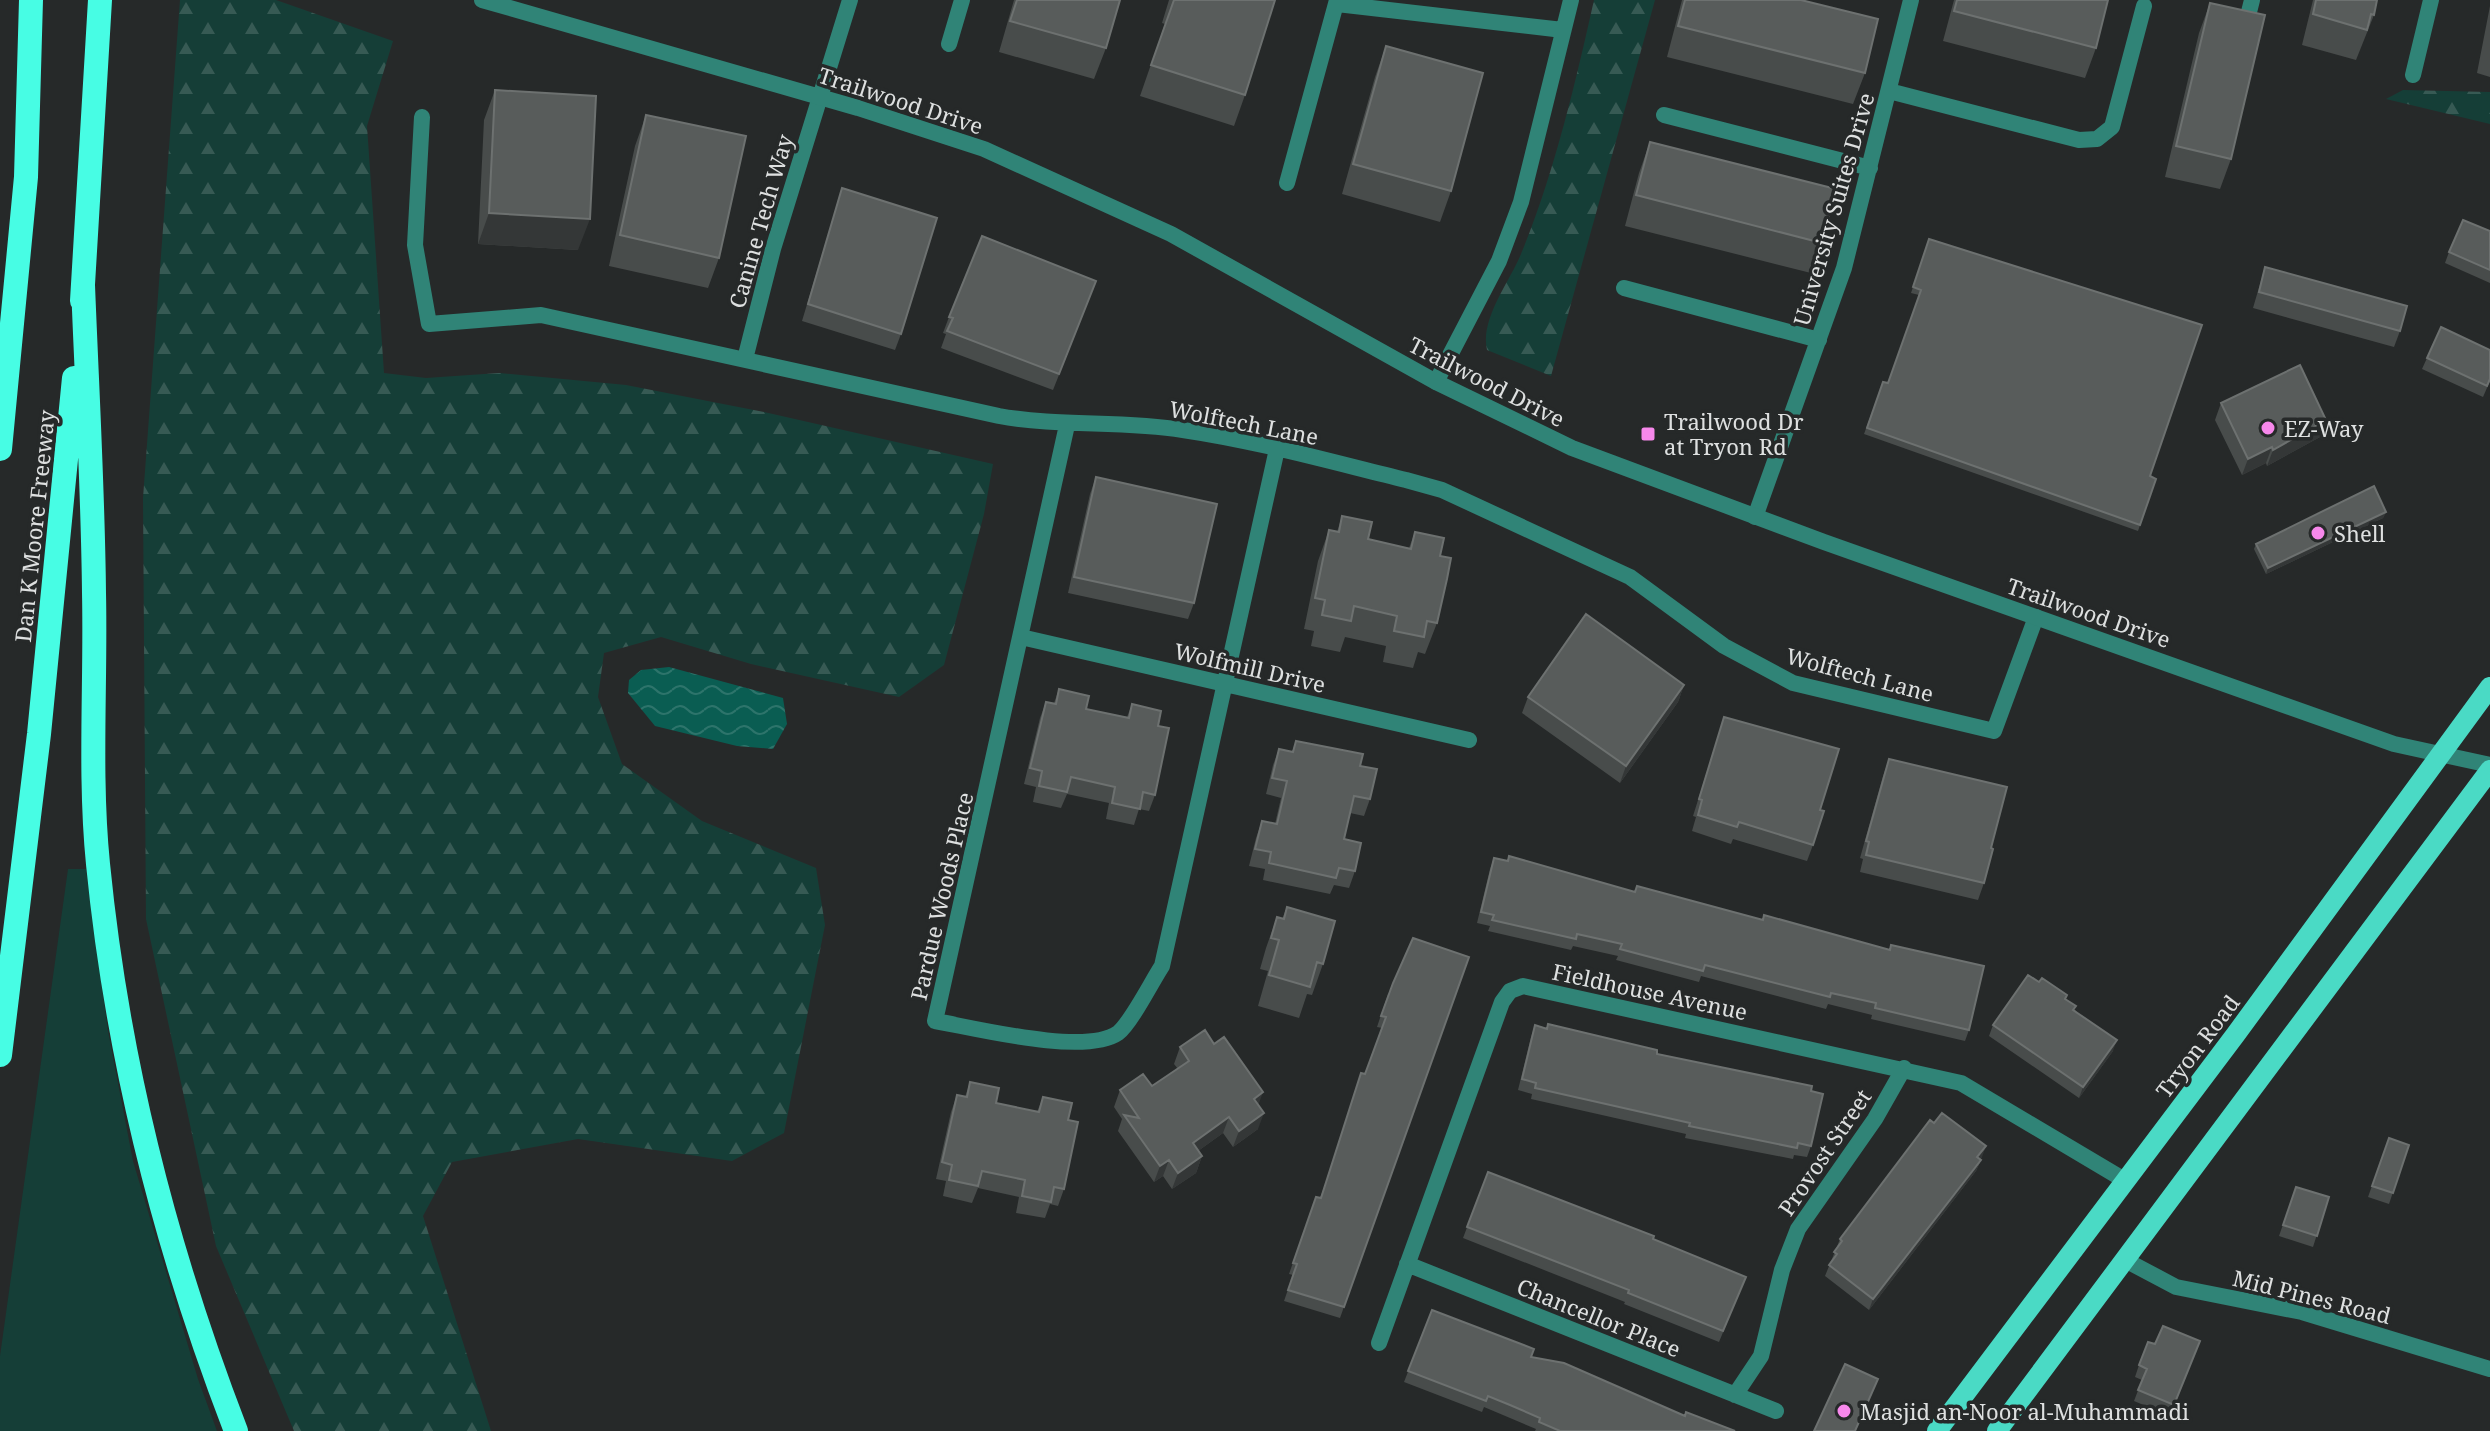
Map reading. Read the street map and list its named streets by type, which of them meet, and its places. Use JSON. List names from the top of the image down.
{
  "streets": {
    "highway": ["Dan K Moore Freeway"],
    "main road": ["Tryon Road"],
    "street": [
      "Trailwood Drive",
      "University Suites Drive",
      "Canine Tech Way",
      "Wolftech Lane",
      "Wolfmill Drive",
      "Pardue Woods Place",
      "Fieldhouse Avenue",
      "Provost Street",
      "Mid Pines Road",
      "Chancellor Place"
    ]
  },
  "crossings": [
    ["Trailwood Drive", "University Suites Drive"],
    ["Trailwood Drive", "Canine Tech Way"],
    ["Trailwood Drive", "Wolftech Lane"],
    ["Trailwood Drive", "Tryon Road"],
    ["Canine Tech Way", "Wolftech Lane"],
    ["Wolftech Lane", "Pardue Woods Place"],
    ["Wolfmill Drive", "Pardue Woods Place"],
    ["Fieldhouse Avenue", "Tryon Road"],
    ["Fieldhouse Avenue", "Provost Street"],
    ["Fieldhouse Avenue", "Chancellor Place"],
    ["Provost Street", "Chancellor Place"]
  ],
  "places": {
    "other": ["EZ-Way", "Shell", "Masjid an-Noor al-Muhammadi"],
    "transit": ["Trailwood Dr at Tryon Rd"]
  }
}
